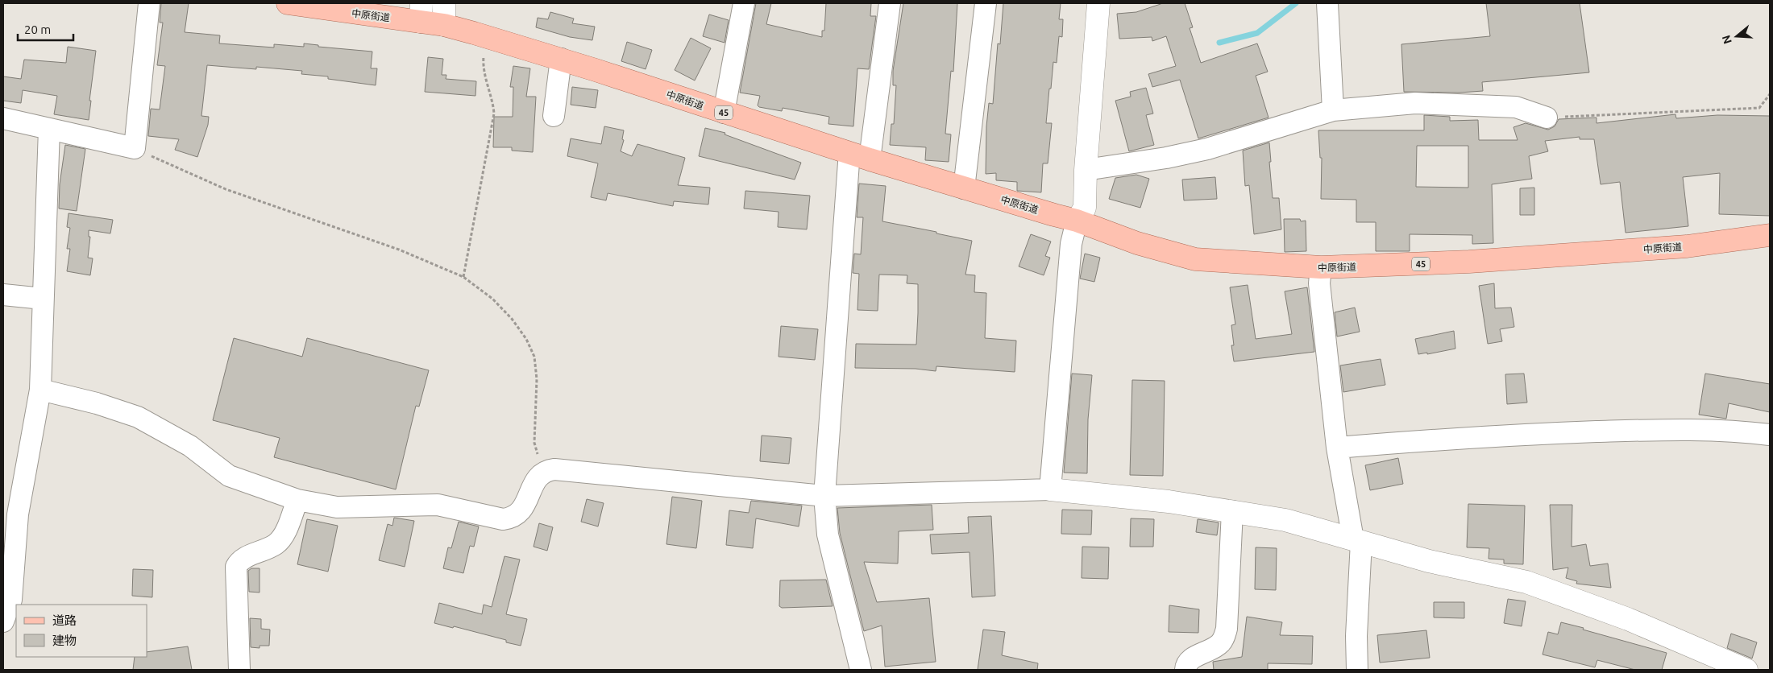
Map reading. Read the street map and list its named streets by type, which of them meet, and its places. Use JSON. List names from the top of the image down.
{
  "streets": {
    "main road": ["中原街道", "45"]
  },
  "legend": ["道路", "建物"],
  "scale_bar": "20 m",
  "north": "left"
}
